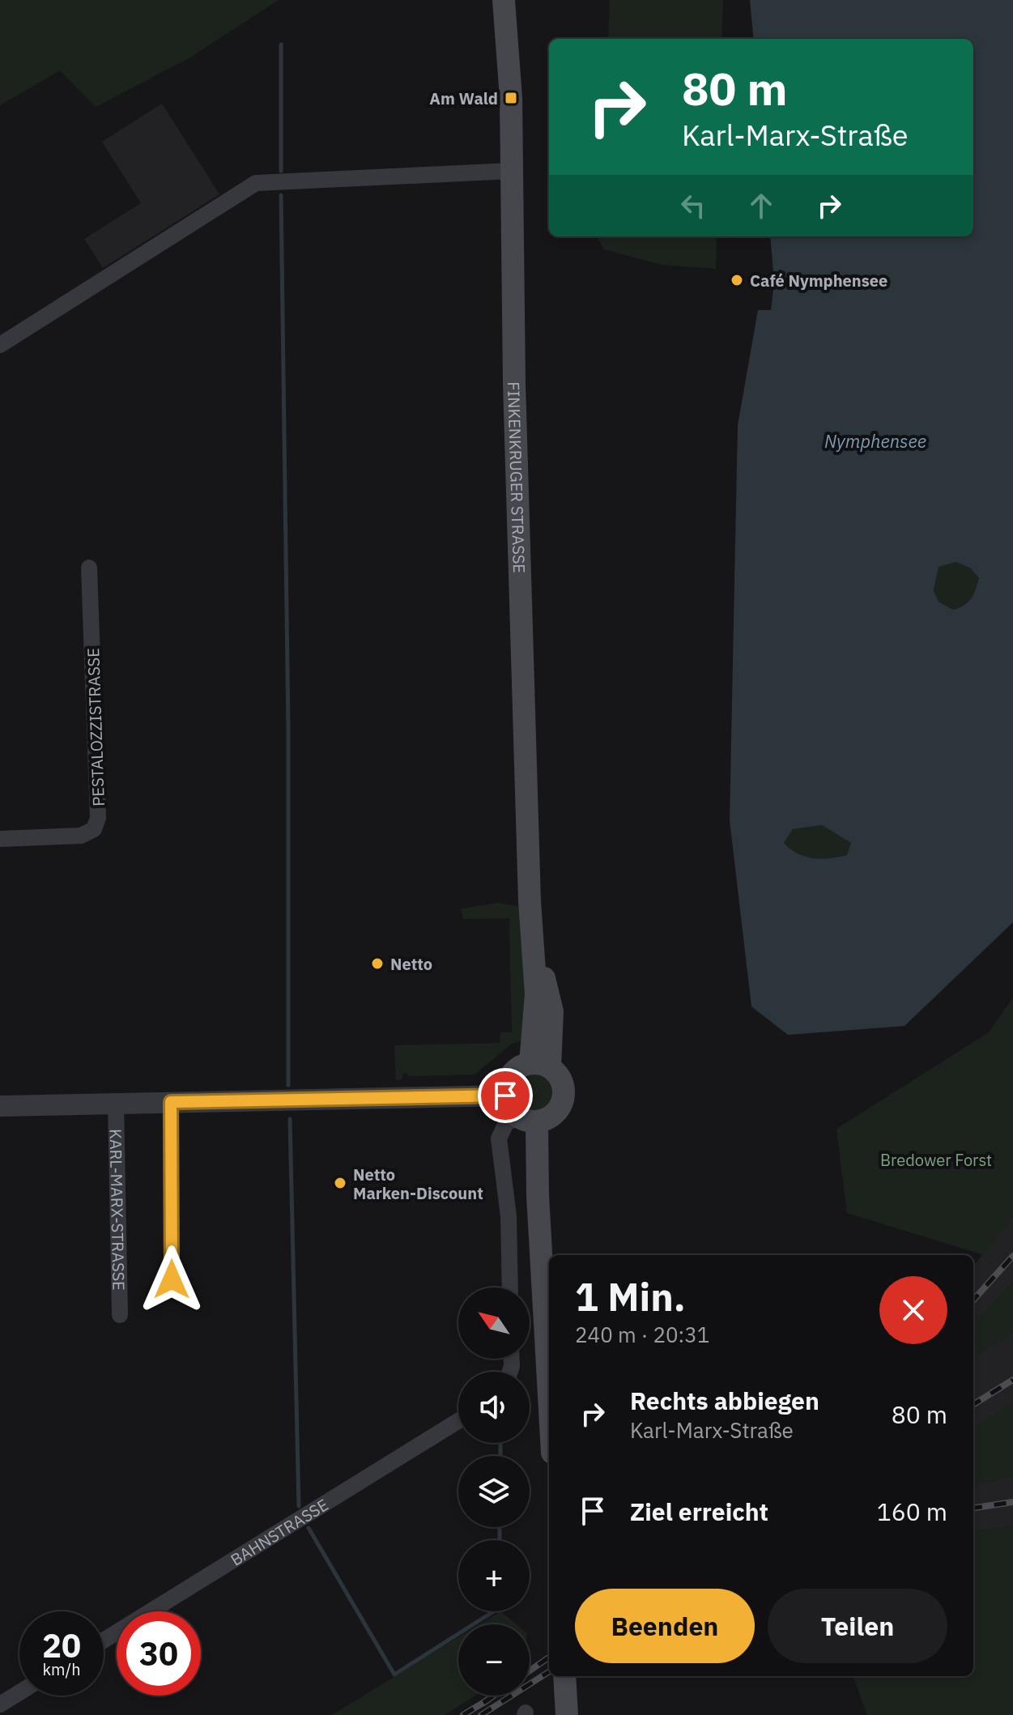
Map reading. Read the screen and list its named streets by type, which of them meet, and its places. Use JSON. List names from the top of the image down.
{
  "streets": {
    "main road": ["FINKENKRUGER STRASSE"],
    "street": ["PESTALOZZISTRASSE", "KARL-MARX-STRASSE", "BAHNSTRASSE"]
  },
  "water": ["Nymphensee"],
  "parks": ["Bredower Forst"],
  "places": {
    "transit": ["Am Wald"],
    "other": ["Café Nymphensee", "Netto", "Netto Marken-Discount"]
  },
  "north": "top left",
  "page": {
    "turn": ["80 m", "Karl-Marx-Straße"],
    "heading": ["1 Min.", "240 m · 20:31"],
    "map_buttons": ["+", "−"],
    "list": [
      {
        "name": "Rechts abbiegen",
        "note": "Karl-Marx-Straße",
        "value": "80 m"
      },
      {
        "name": "Ziel erreicht",
        "value": "160 m"
      }
    ],
    "buttons": ["Beenden", "Teilen"],
    "speed": "20 km/h",
    "limit": "30"
  }
}
